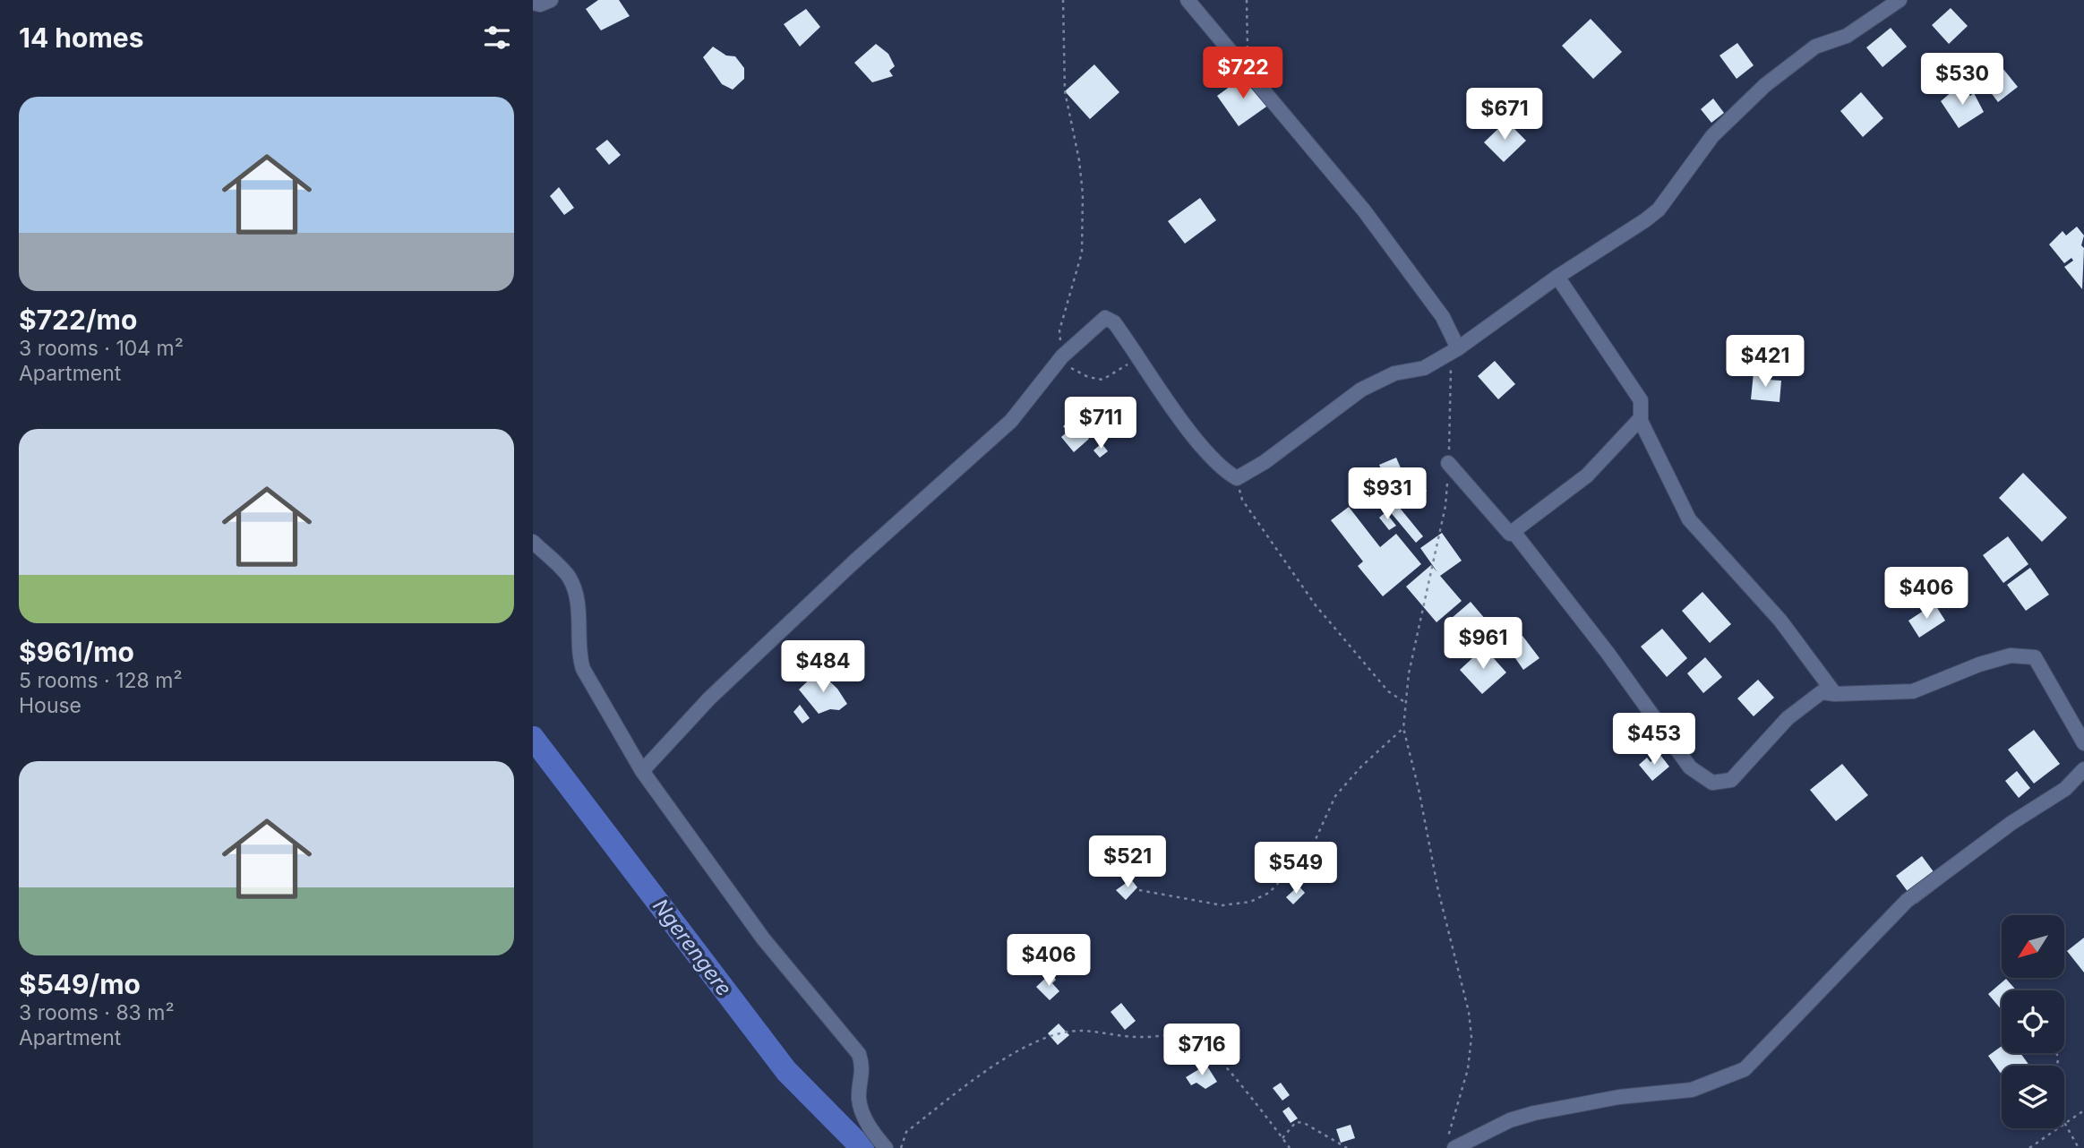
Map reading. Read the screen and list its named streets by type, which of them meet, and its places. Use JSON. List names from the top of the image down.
{
  "water": ["Ngerengere"],
  "north": "bottom left",
  "page": {
    "heading": "14 homes",
    "price": [
      "$722",
      "$530",
      "$671",
      "$421",
      "$711",
      "$931",
      "$406",
      "$961",
      "$484",
      "$453",
      "$521",
      "$549",
      "$406",
      "$716"
    ],
    "list": [
      {
        "name": "$722/mo",
        "note": "3 rooms · 104 m² · Apartment"
      },
      {
        "name": "$961/mo",
        "note": "5 rooms · 128 m² · House"
      },
      {
        "name": "$549/mo",
        "note": "3 rooms · 83 m² · Apartment"
      }
    ]
  }
}
